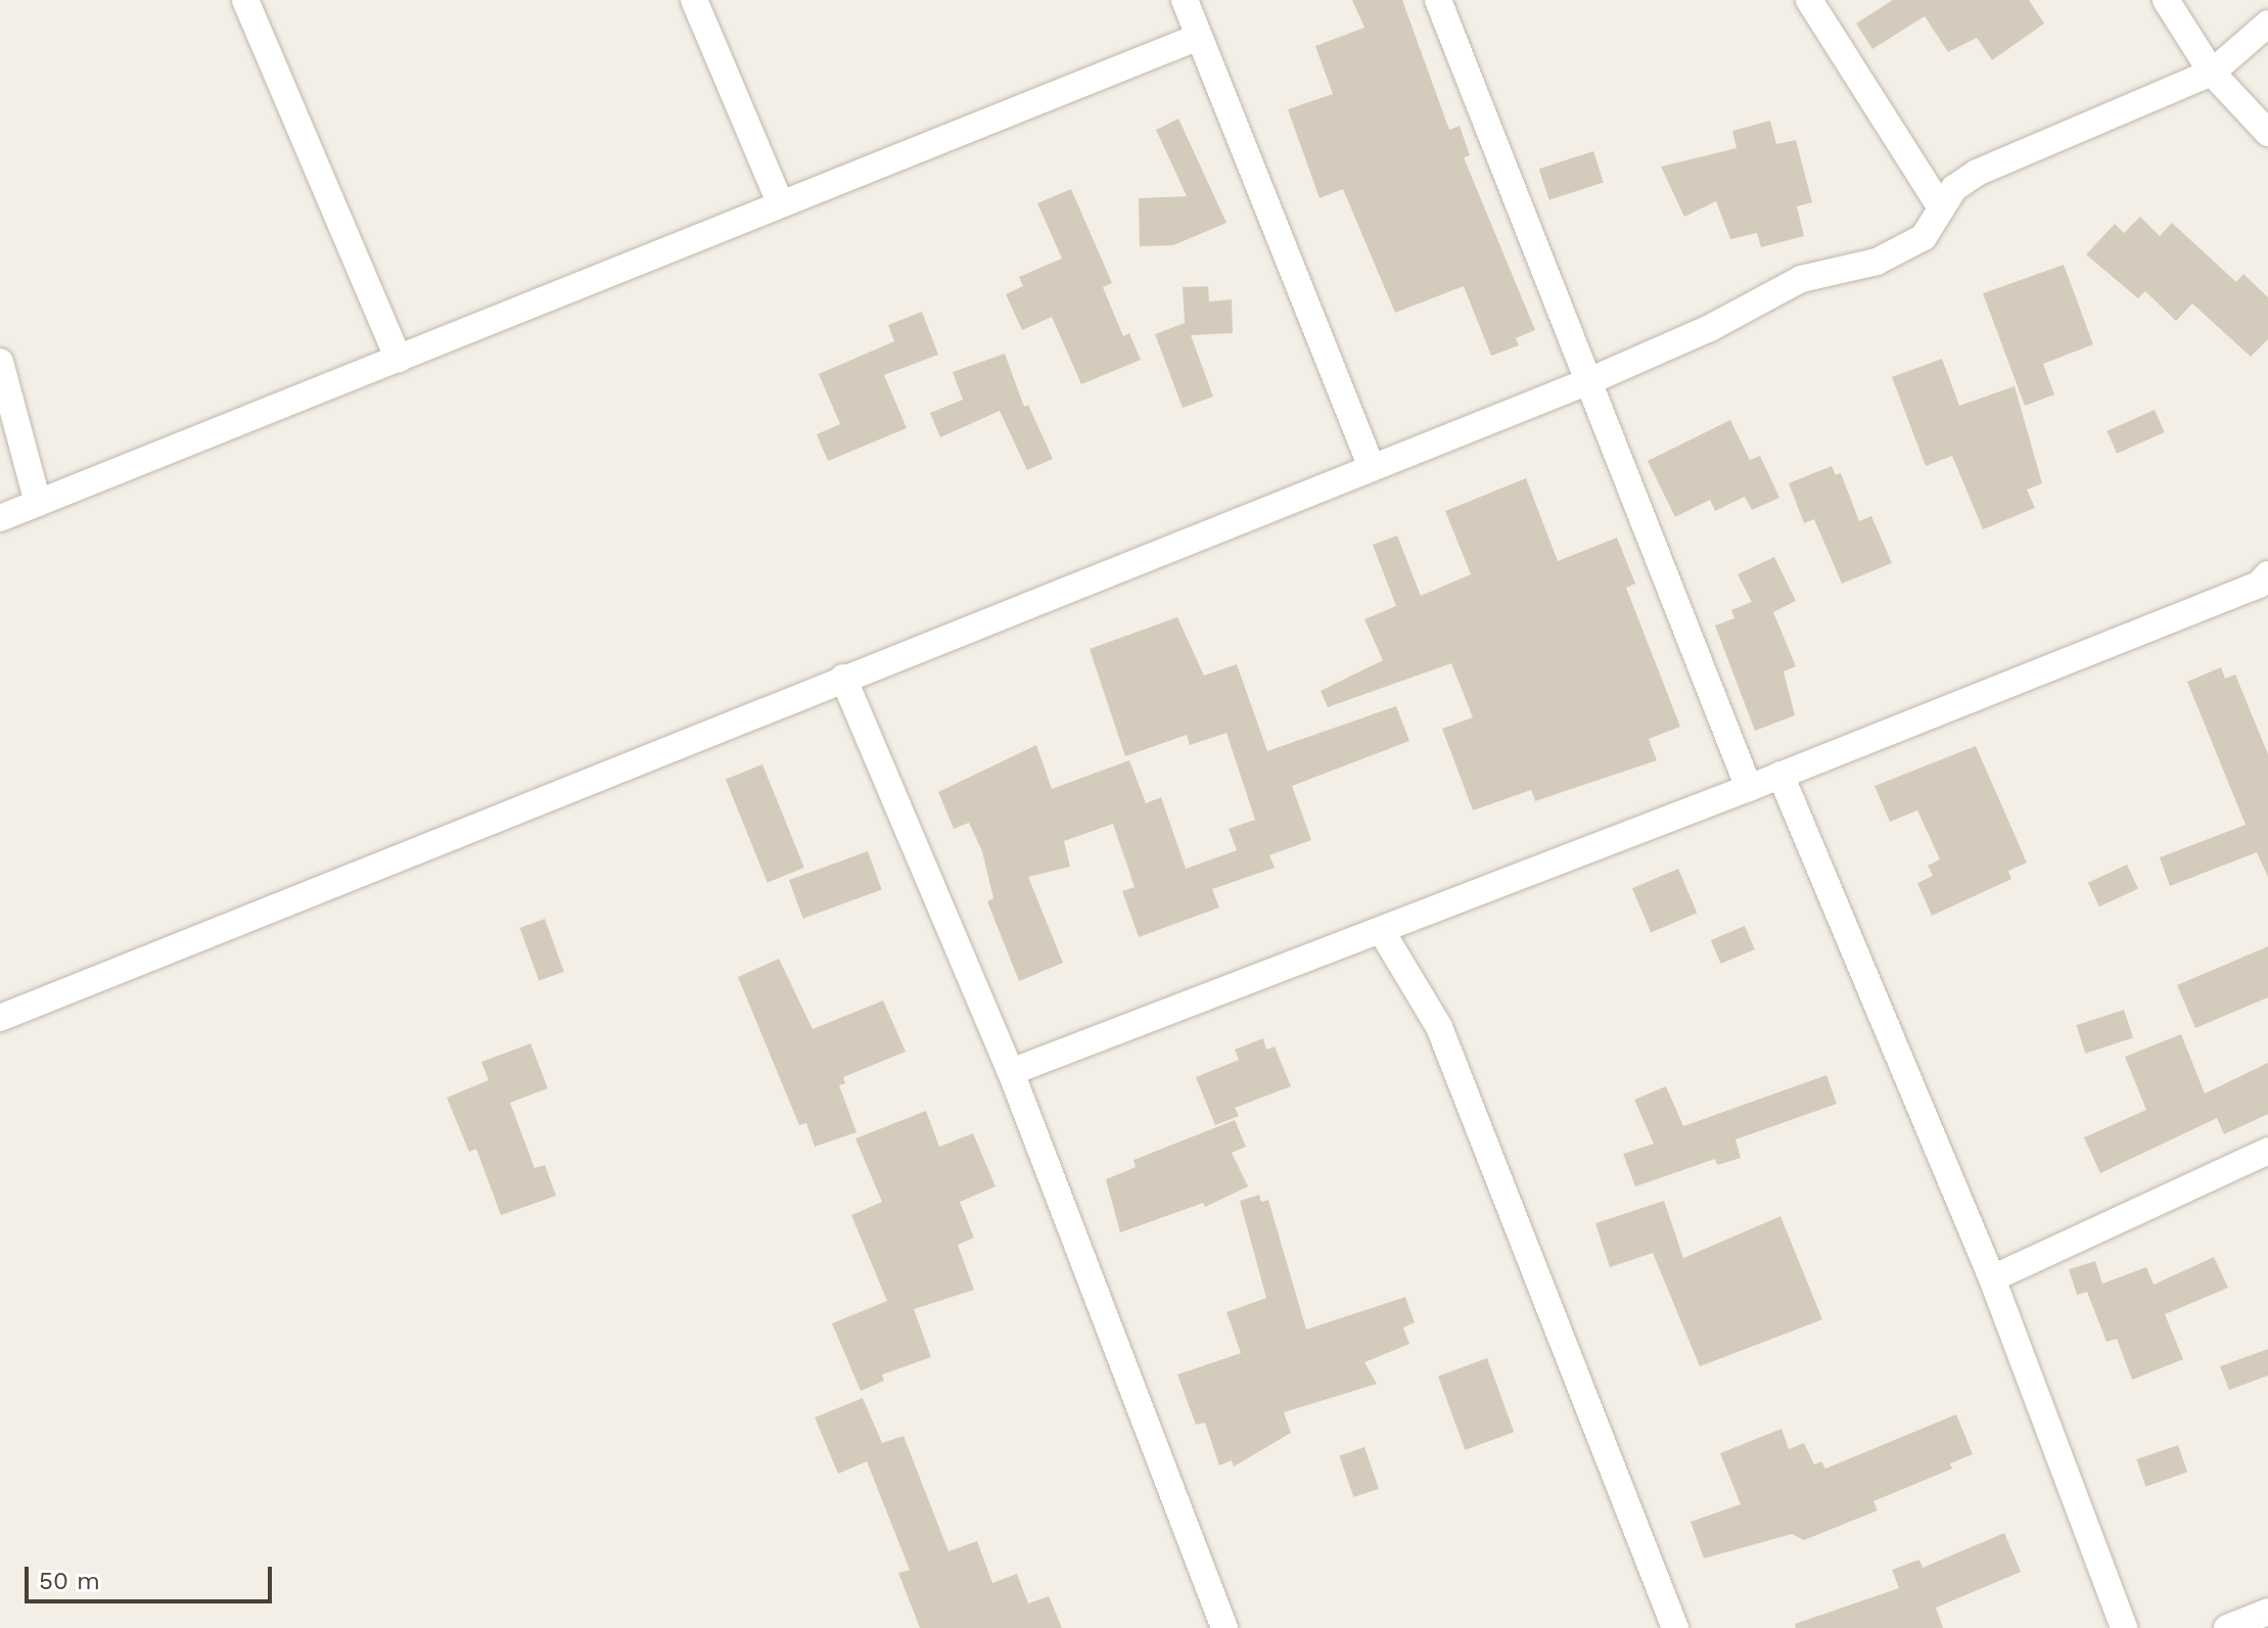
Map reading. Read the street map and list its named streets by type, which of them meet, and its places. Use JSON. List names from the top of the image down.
{
  "scale_bar": "50 m"
}
